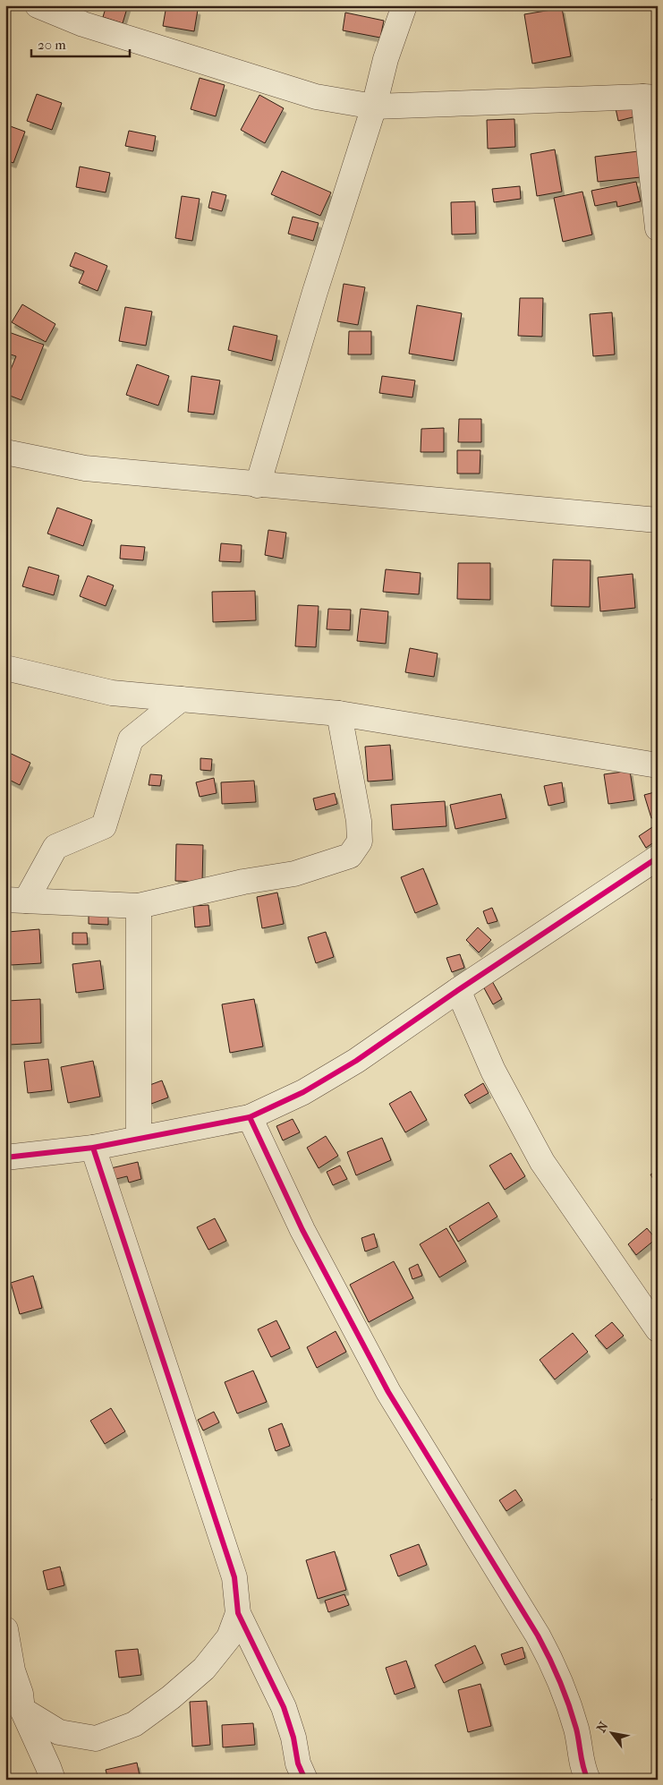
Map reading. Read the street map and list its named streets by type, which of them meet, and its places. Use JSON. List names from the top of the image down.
{
  "scale_bar": "20 m",
  "north": "top left"
}
